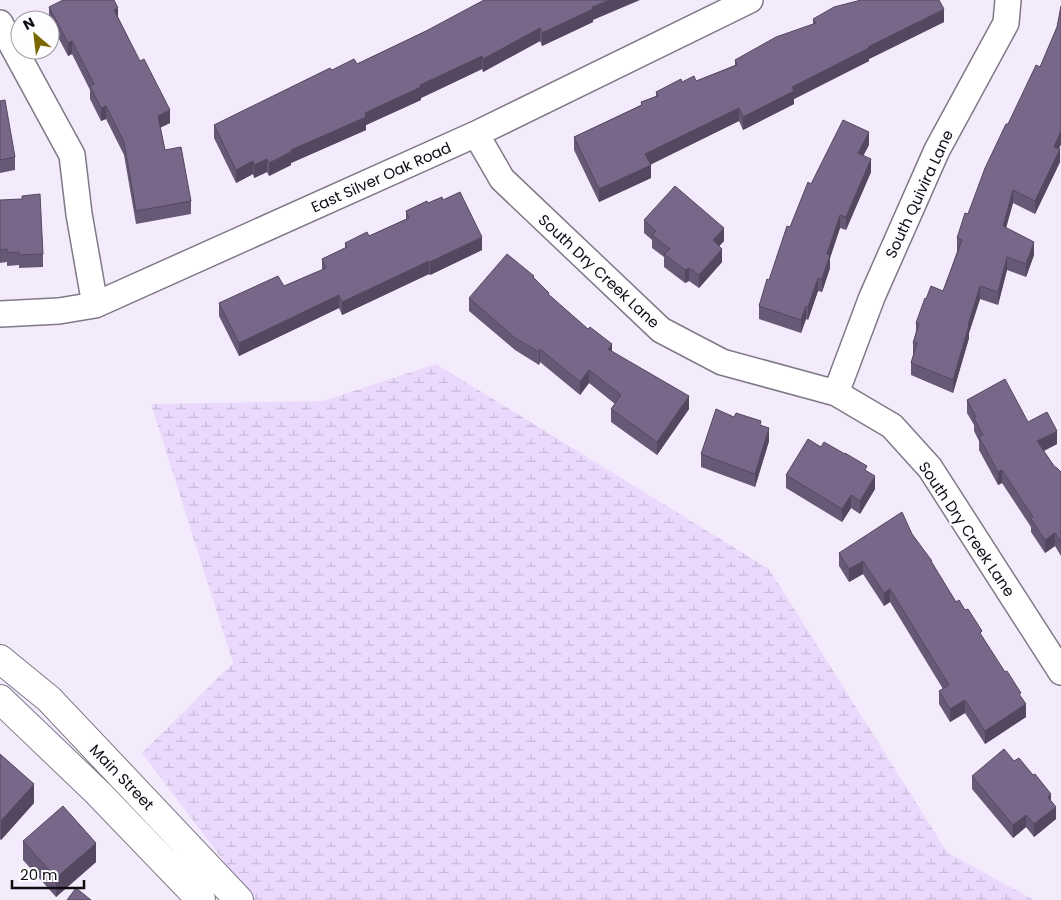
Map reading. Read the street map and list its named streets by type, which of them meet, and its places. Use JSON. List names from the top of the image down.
{
  "streets": {
    "street": [
      "East Silver Oak Road",
      "South Quivira Lane",
      "South Dry Creek Lane",
      "Main Street"
    ]
  },
  "crossings": [
    ["East Silver Oak Road", "South Dry Creek Lane"],
    ["South Quivira Lane", "South Dry Creek Lane"]
  ],
  "scale_bar": "20 m",
  "north": "top left"
}
